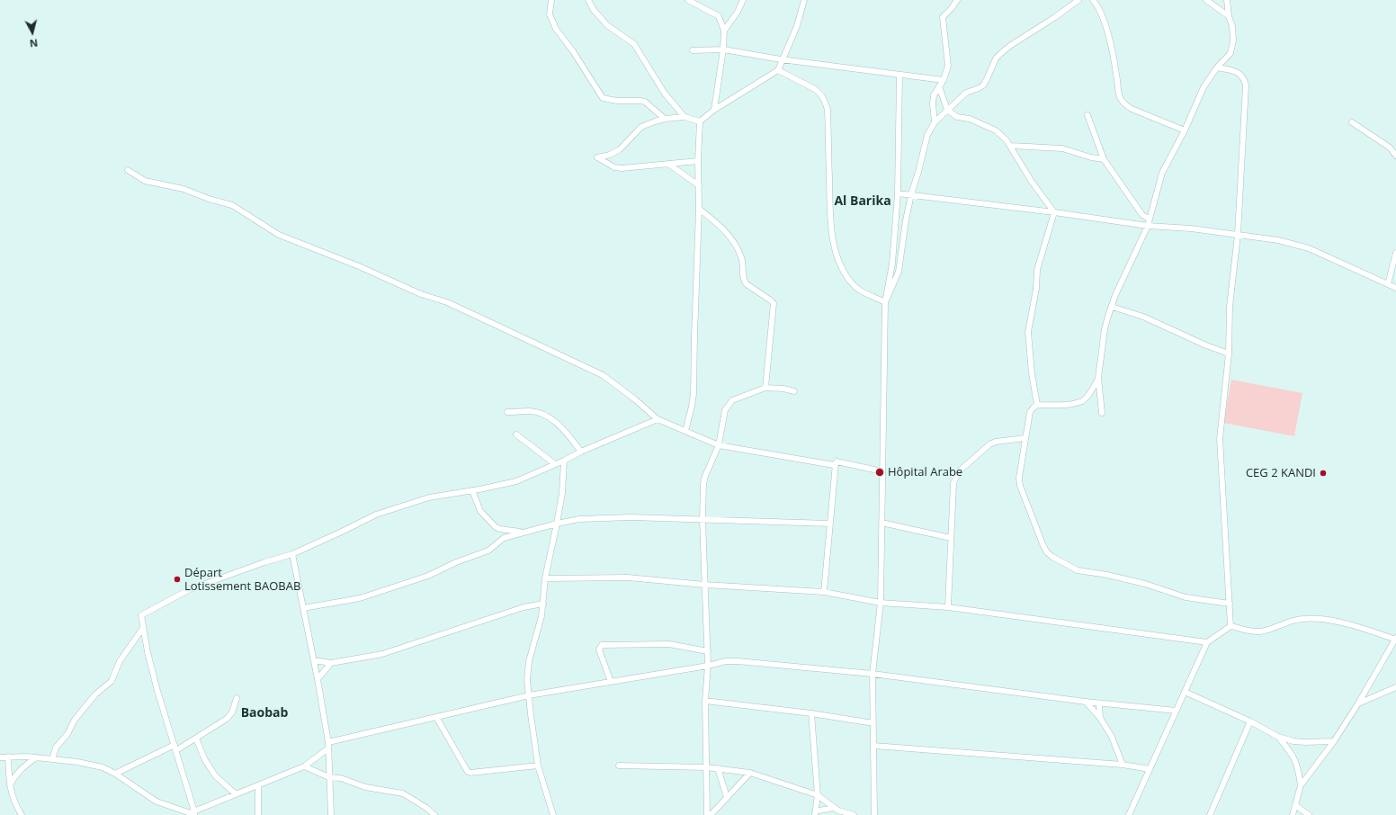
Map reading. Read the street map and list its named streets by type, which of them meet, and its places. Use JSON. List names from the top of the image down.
{
  "districts": ["Al Barika", "Baobab"],
  "places": ["Hôpital Arabe", "CEG 2 KANDI", "Départ Lotissement BAOBAB"],
  "north": "bottom"
}
